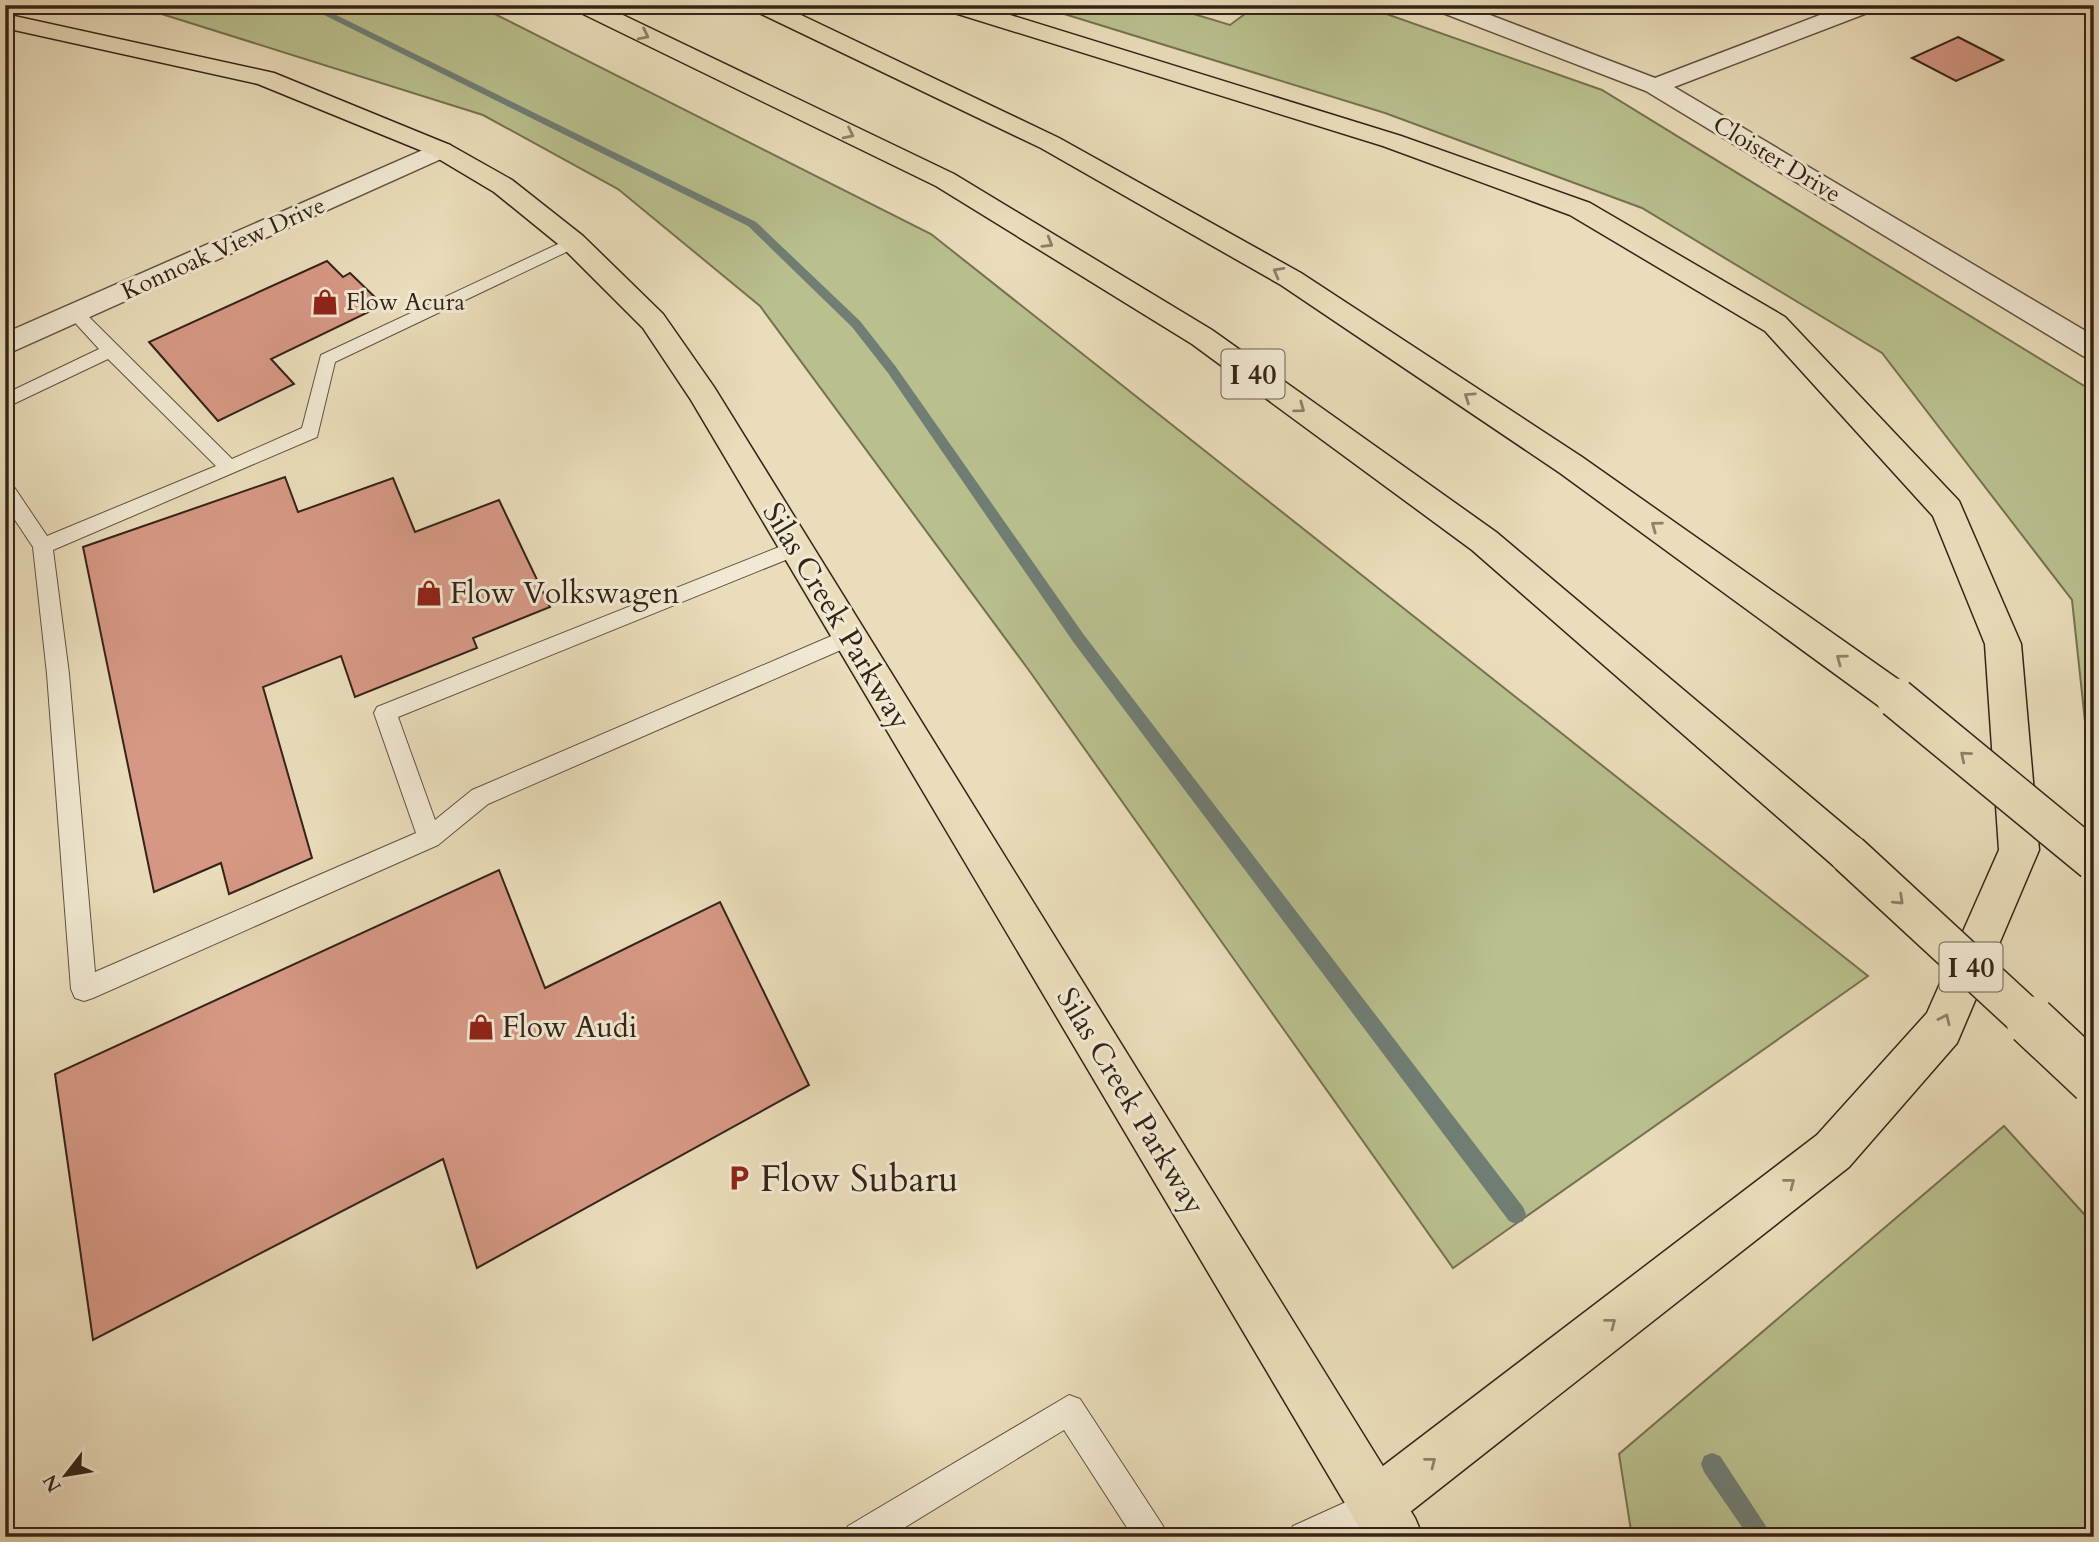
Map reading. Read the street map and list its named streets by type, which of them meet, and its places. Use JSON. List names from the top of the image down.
{
  "streets": {
    "main road": ["I 40", "Silas Creek Parkway"],
    "street": ["Cloister Drive", "Konnoak View Drive"]
  },
  "crossings": [
    ["Konnoak View Drive", "Silas Creek Parkway"]
  ],
  "places": {
    "shop": ["Flow Acura", "Flow Volkswagen", "Flow Audi"],
    "parking": ["Flow Subaru"]
  },
  "north": "bottom left"
}
